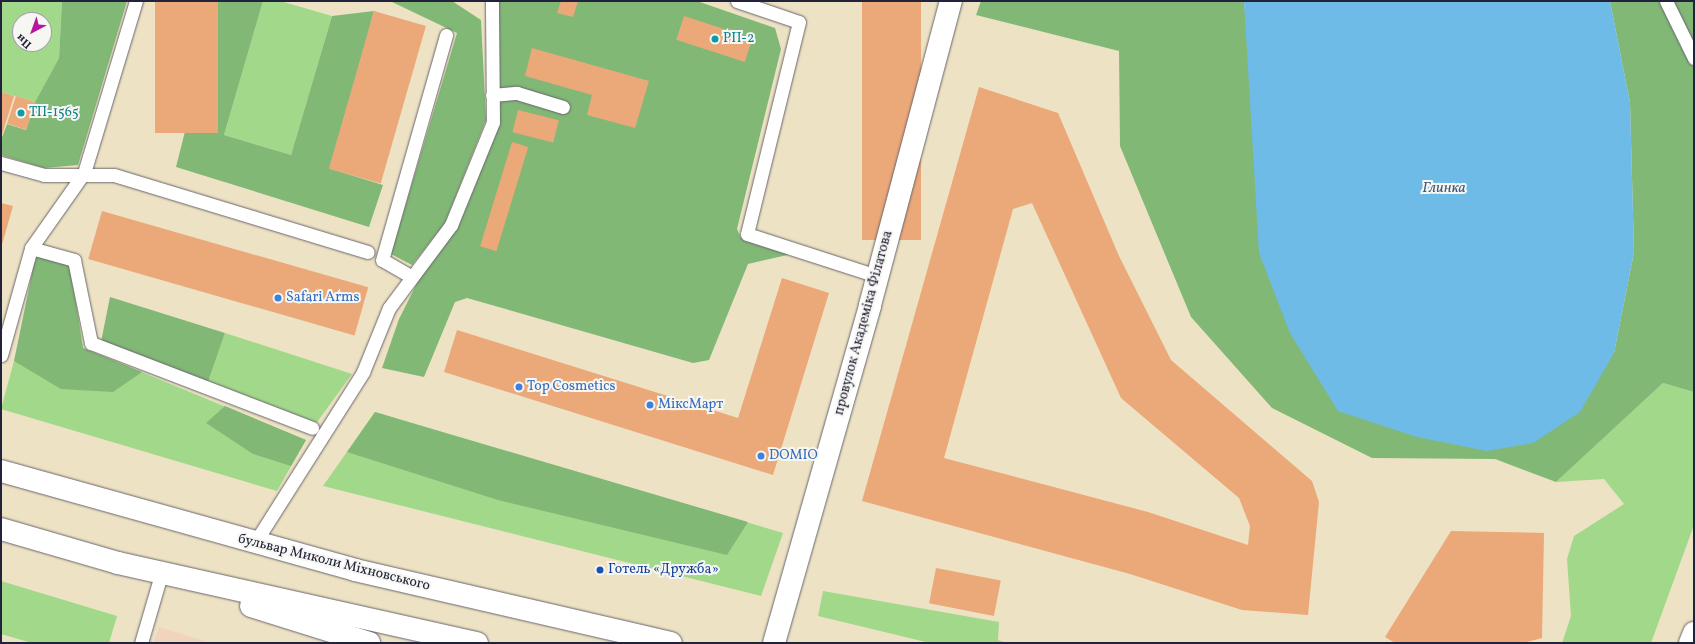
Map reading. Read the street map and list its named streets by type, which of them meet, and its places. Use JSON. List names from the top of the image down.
{
  "streets": {
    "main road": ["провулок Академіка Філатова", "бульвар Миколи Міхновського"]
  },
  "water": ["Глинка"],
  "places": [
    "РП-2",
    "ТП-1565",
    "Safari Arms",
    "Top Cosmetics",
    "МіксМарт",
    "DOMIO",
    "Готель «Дружба»"
  ],
  "north": "bottom left"
}
